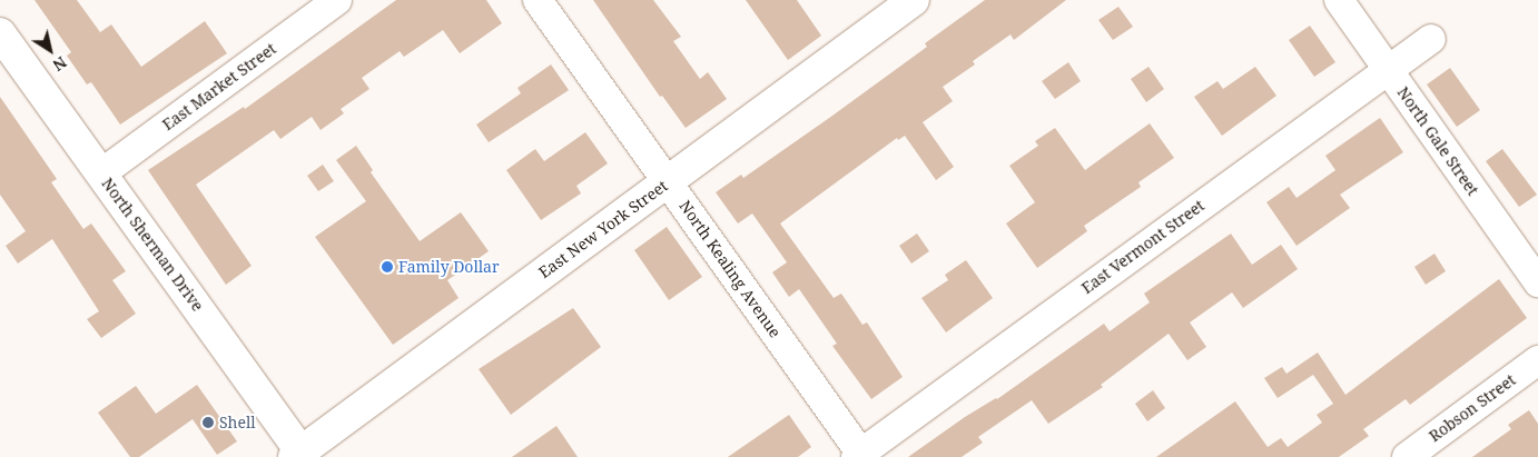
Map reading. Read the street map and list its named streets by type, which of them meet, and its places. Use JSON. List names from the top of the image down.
{
  "streets": {
    "main road": ["East New York Street", "North Sherman Drive"],
    "street": [
      "East Market Street",
      "North Gale Street",
      "East Vermont Street",
      "North Kealing Avenue",
      "Robson Street"
    ]
  },
  "crossings": [
    ["East Market Street", "North Sherman Drive"],
    ["North Gale Street", "East Vermont Street"],
    ["East New York Street", "North Sherman Drive"],
    ["East New York Street", "North Kealing Avenue"],
    ["East Vermont Street", "North Kealing Avenue"]
  ],
  "places": ["Family Dollar", "Shell"],
  "north": "bottom right"
}
